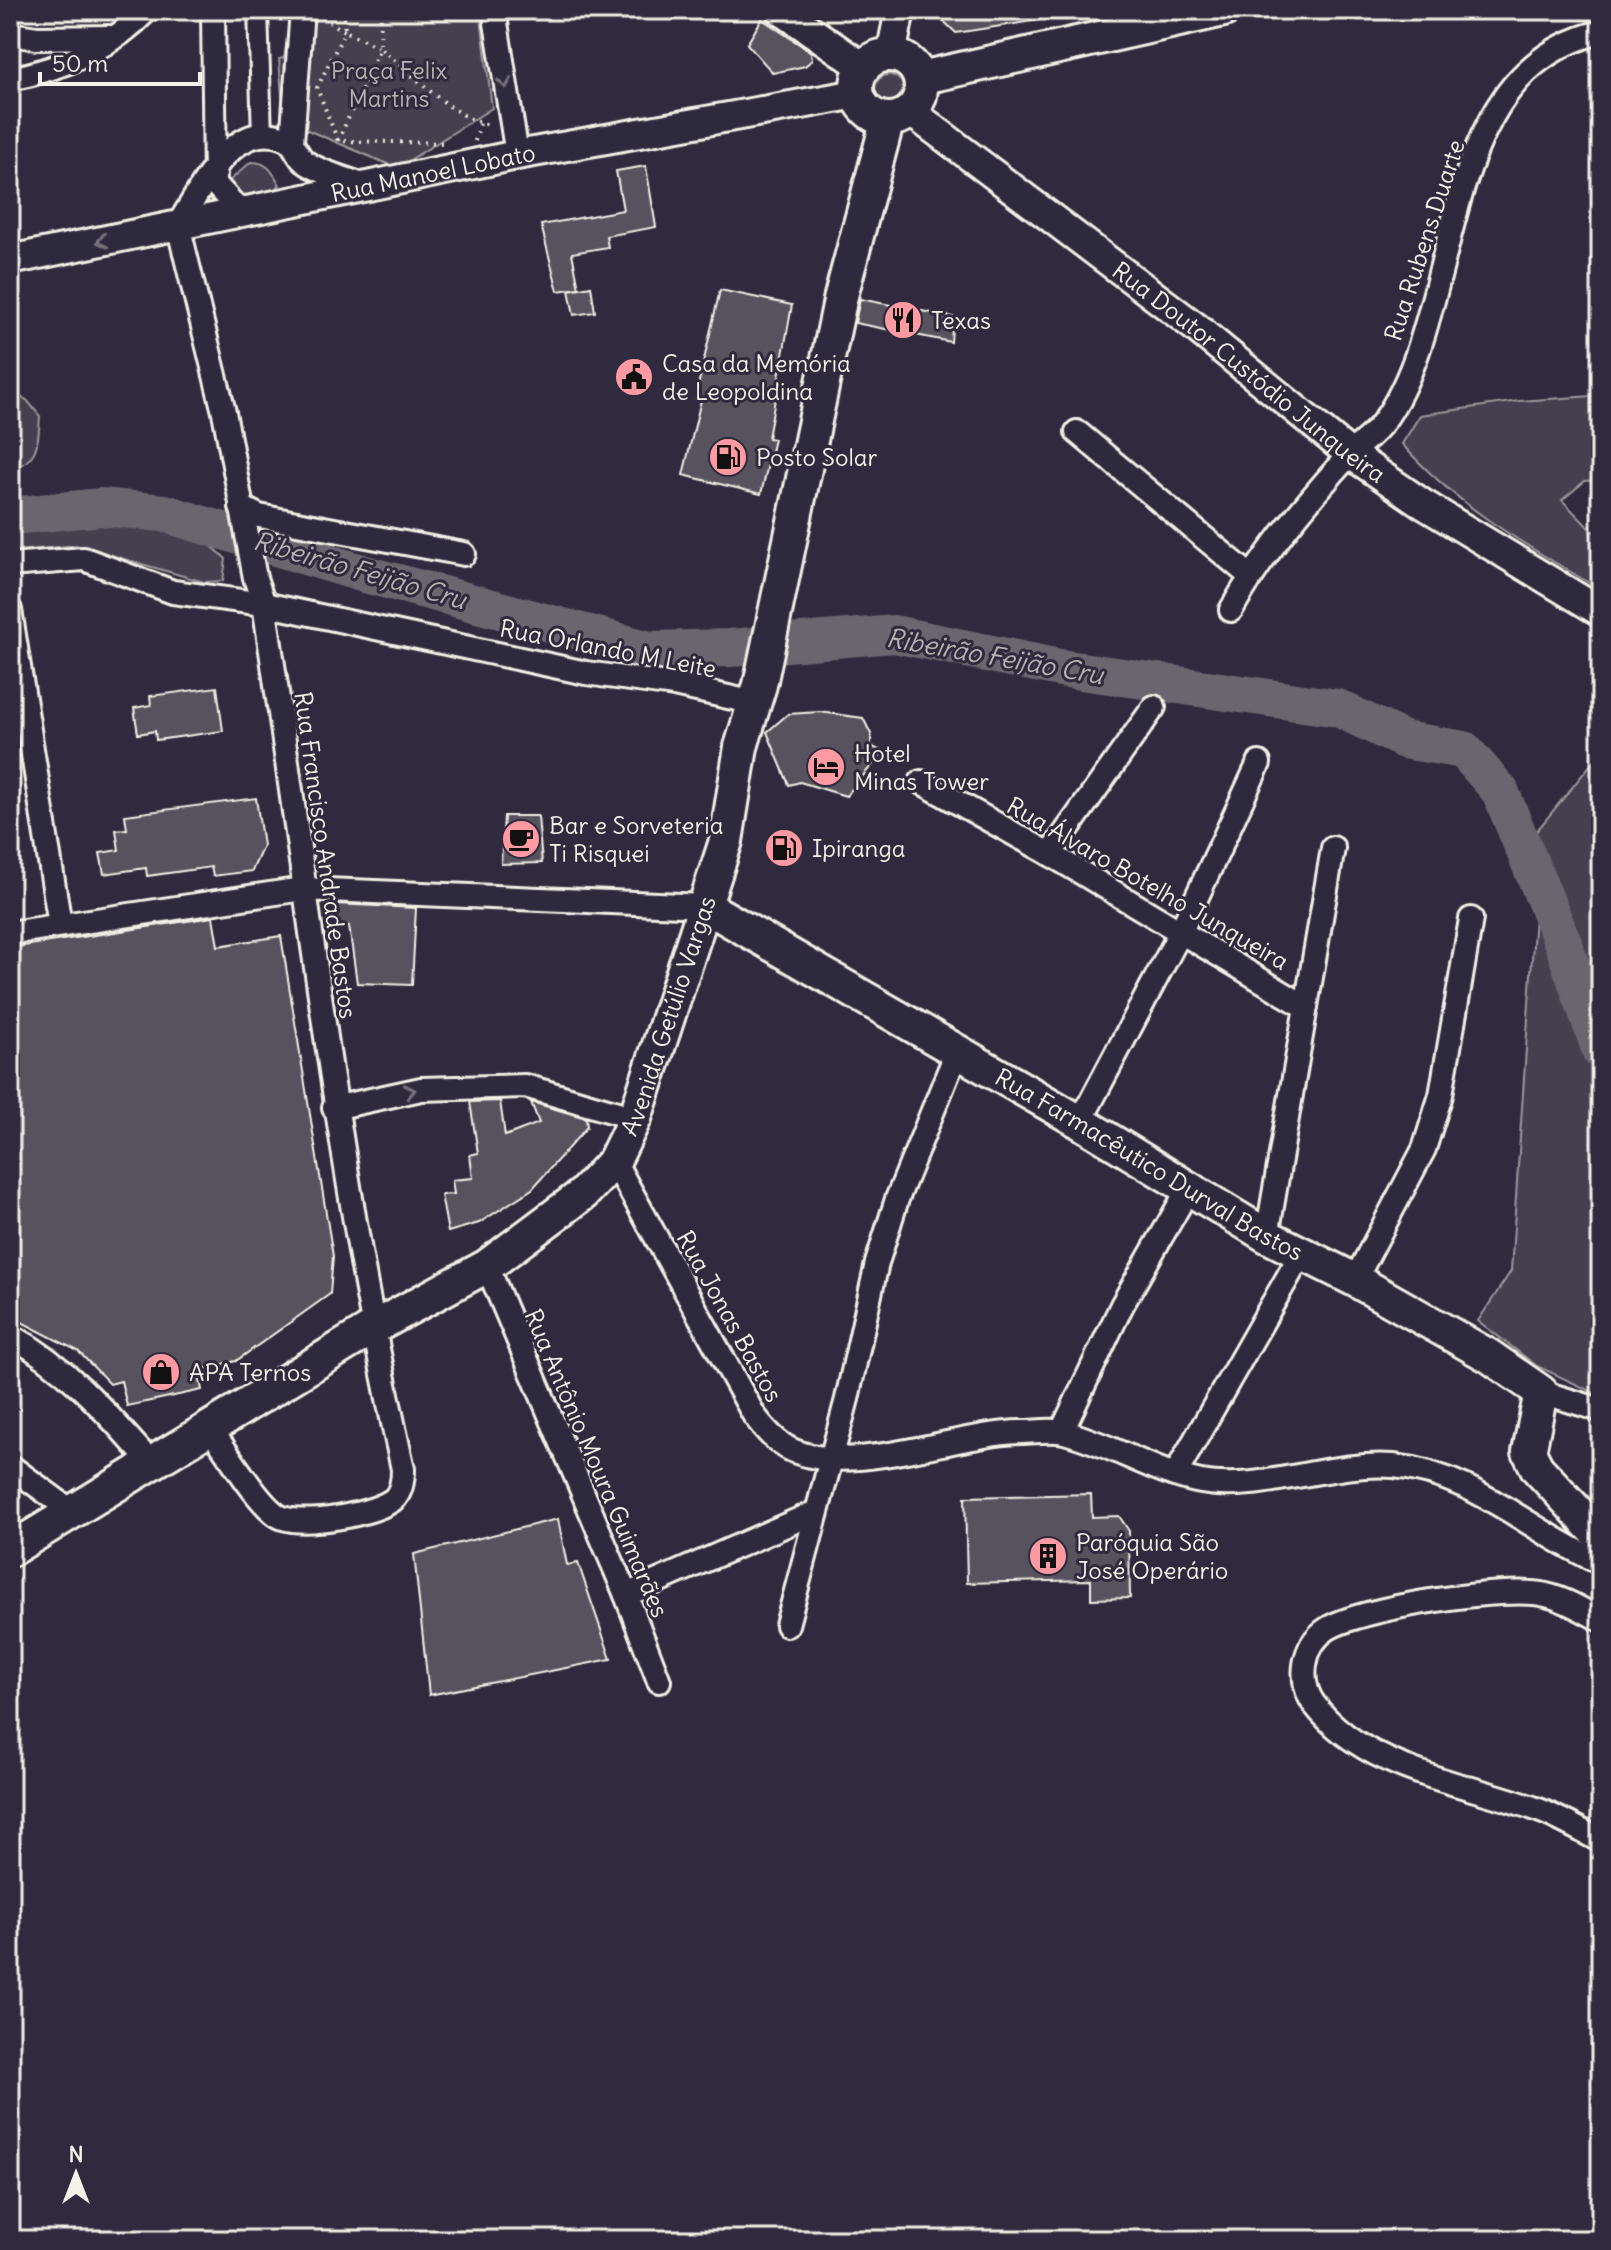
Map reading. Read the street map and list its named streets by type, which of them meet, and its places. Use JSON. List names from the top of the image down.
{
  "streets": {
    "main road": ["Avenida Getúlio Vargas", "Rua Farmacêutico Durval Bastos"],
    "street": [
      "Rua Manoel Lobato",
      "Rua Rubens Duarte",
      "Rua Doutor Custódio Junqueira",
      "Rua Orlando M Leite",
      "Rua Francisco Andrade Bastos",
      "Rua Álvaro Botelho Junqueira",
      "Rua Jonas Bastos",
      "Rua Antônio Moura Guimarães"
    ]
  },
  "crossings": [
    ["Rua Manoel Lobato", "Rua Francisco Andrade Bastos"],
    ["Rua Rubens Duarte", "Rua Doutor Custódio Junqueira"],
    ["Rua Doutor Custódio Junqueira", "Avenida Getúlio Vargas"],
    ["Rua Orlando M Leite", "Rua Francisco Andrade Bastos"],
    ["Rua Orlando M Leite", "Avenida Getúlio Vargas"],
    ["Rua Francisco Andrade Bastos", "Avenida Getúlio Vargas"],
    ["Avenida Getúlio Vargas", "Rua Farmacêutico Durval Bastos"],
    ["Avenida Getúlio Vargas", "Rua Jonas Bastos"],
    ["Avenida Getúlio Vargas", "Rua Antônio Moura Guimarães"]
  ],
  "water": ["Ribeirão Feijão Cru"],
  "parks": ["Praça Felix Martins"],
  "places": {
    "restaurant": ["Texas"],
    "public building": ["Casa da Memória de Leopoldina"],
    "fuel station": ["Posto Solar", "Ipiranga"],
    "hotel": ["Hotel Minas Tower"],
    "cafe": ["Bar e Sorveteria Ti Risquei"],
    "shop": ["APA Ternos"],
    "building": ["Paróquia São José Operário"]
  },
  "scale_bar": "50 m",
  "north": "top"
}
